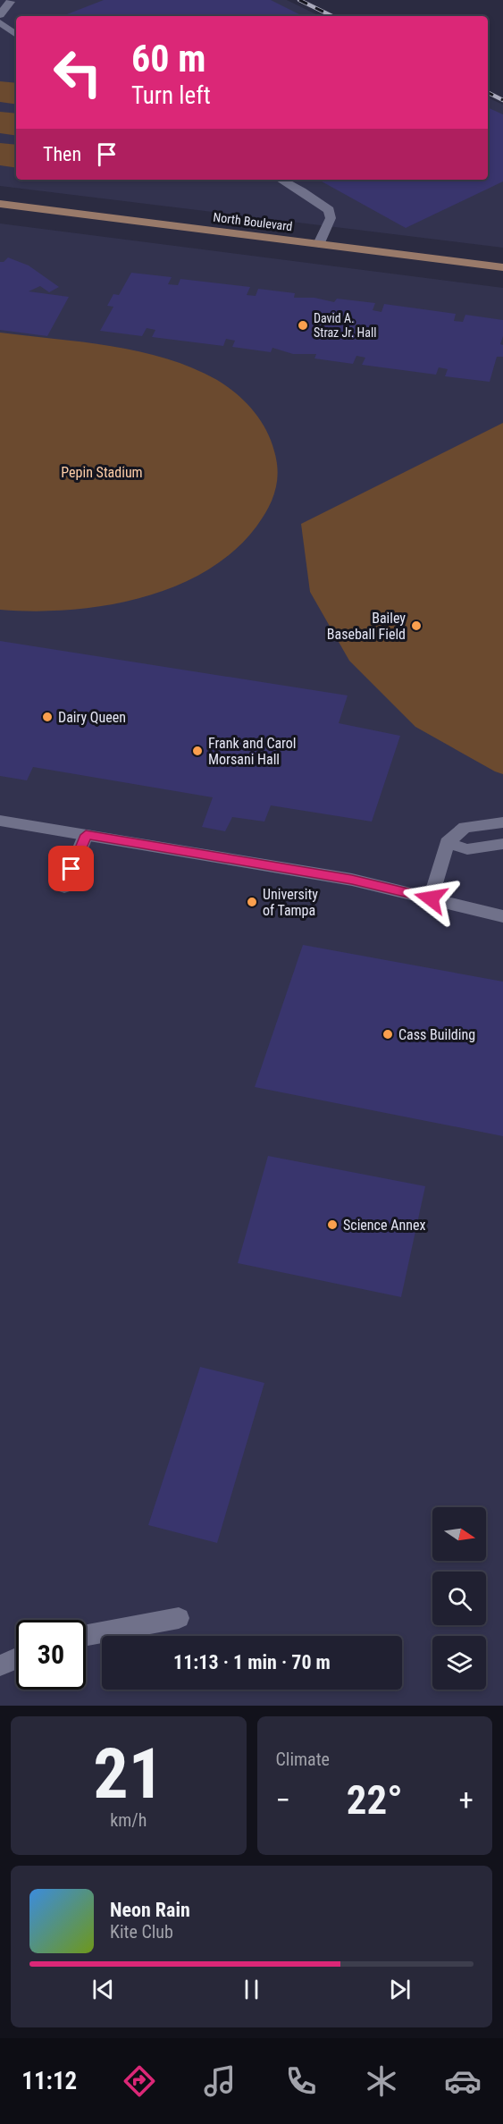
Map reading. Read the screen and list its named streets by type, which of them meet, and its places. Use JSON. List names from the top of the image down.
{
  "streets": {
    "street": ["North Boulevard"]
  },
  "parks": ["Pepin Stadium"],
  "places": [
    "David A. Straz Jr. Hall",
    "Bailey Baseball Field",
    "Dairy Queen",
    "Frank and Carol Morsani Hall",
    "University of Tampa",
    "Cass Building",
    "Science Annex"
  ],
  "north": "right",
  "page": {
    "turn": ["60 m", "Turn left"],
    "then": "Then",
    "limit": "30",
    "trip": "11:13 · 1 min · 70 m",
    "tile": [
      ["21", "km/h"],
      "Climate"
    ],
    "heat": ["−", "22°", "+"],
    "song": ["Neon Rain", "Kite Club"],
    "tabs": "11:12"
  }
}
